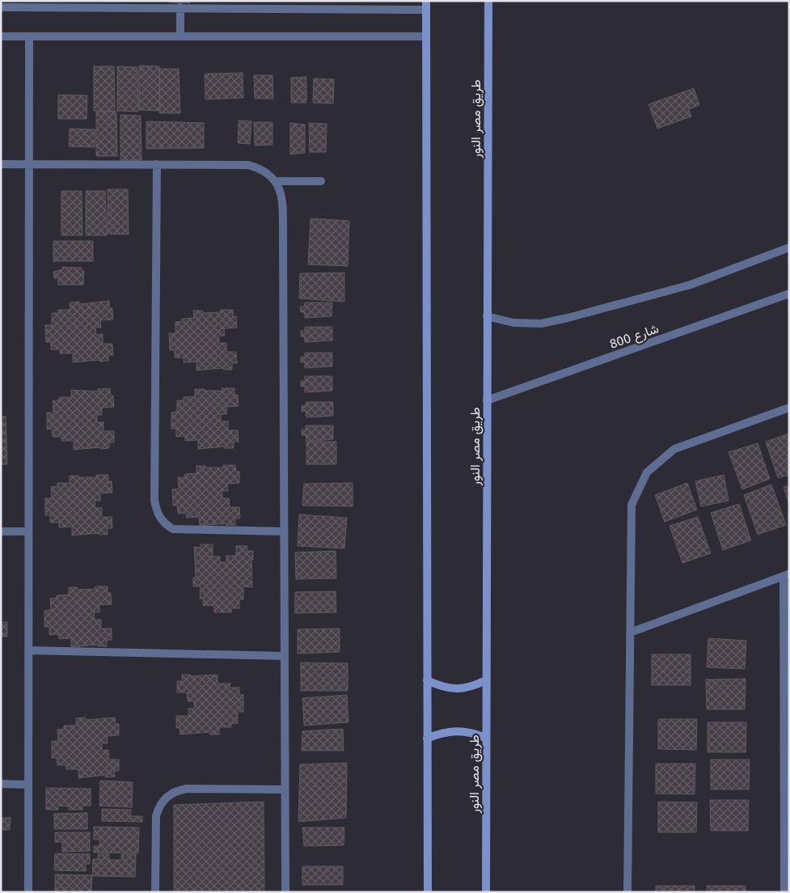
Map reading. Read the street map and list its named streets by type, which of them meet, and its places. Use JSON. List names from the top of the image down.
{
  "streets": {
    "street": ["طريق مصر النور", "شارع 800"]
  },
  "crossings": [
    ["طريق مصر النور", "شارع 800"]
  ]
}
